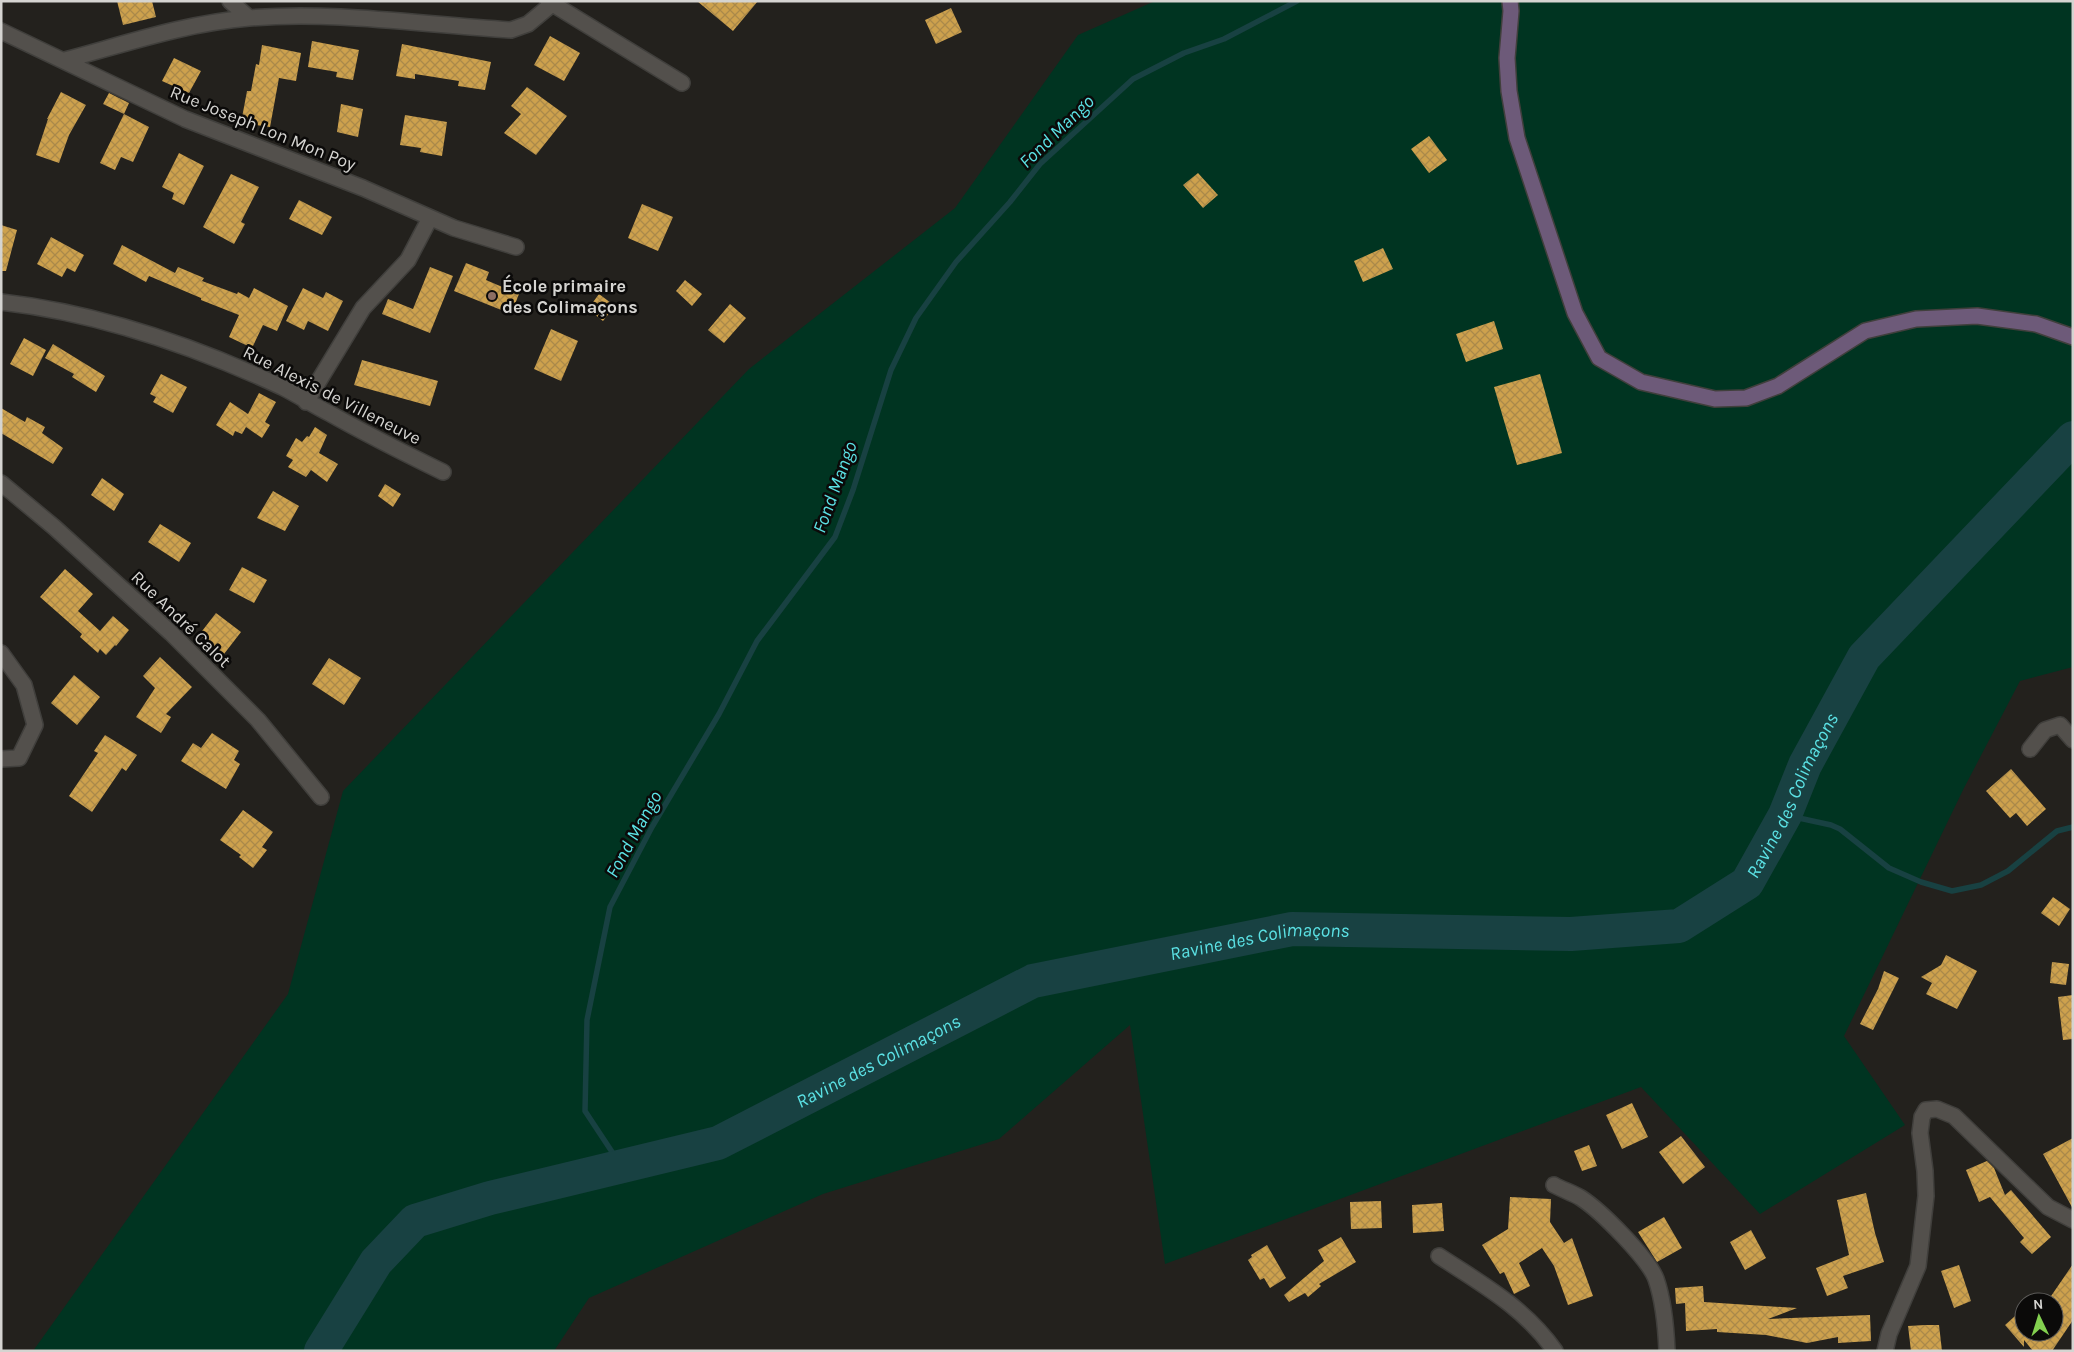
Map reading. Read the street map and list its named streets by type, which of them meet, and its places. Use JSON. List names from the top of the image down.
{
  "streets": {
    "street": ["Rue Joseph Lon Mon Poy", "Rue Alexis de Villeneuve", "Rue André Calot"]
  },
  "water": ["Fond Mango", "Ravine des Colimaçons"],
  "places": ["École primaire des Colimaçons"],
  "north": "top"
}
